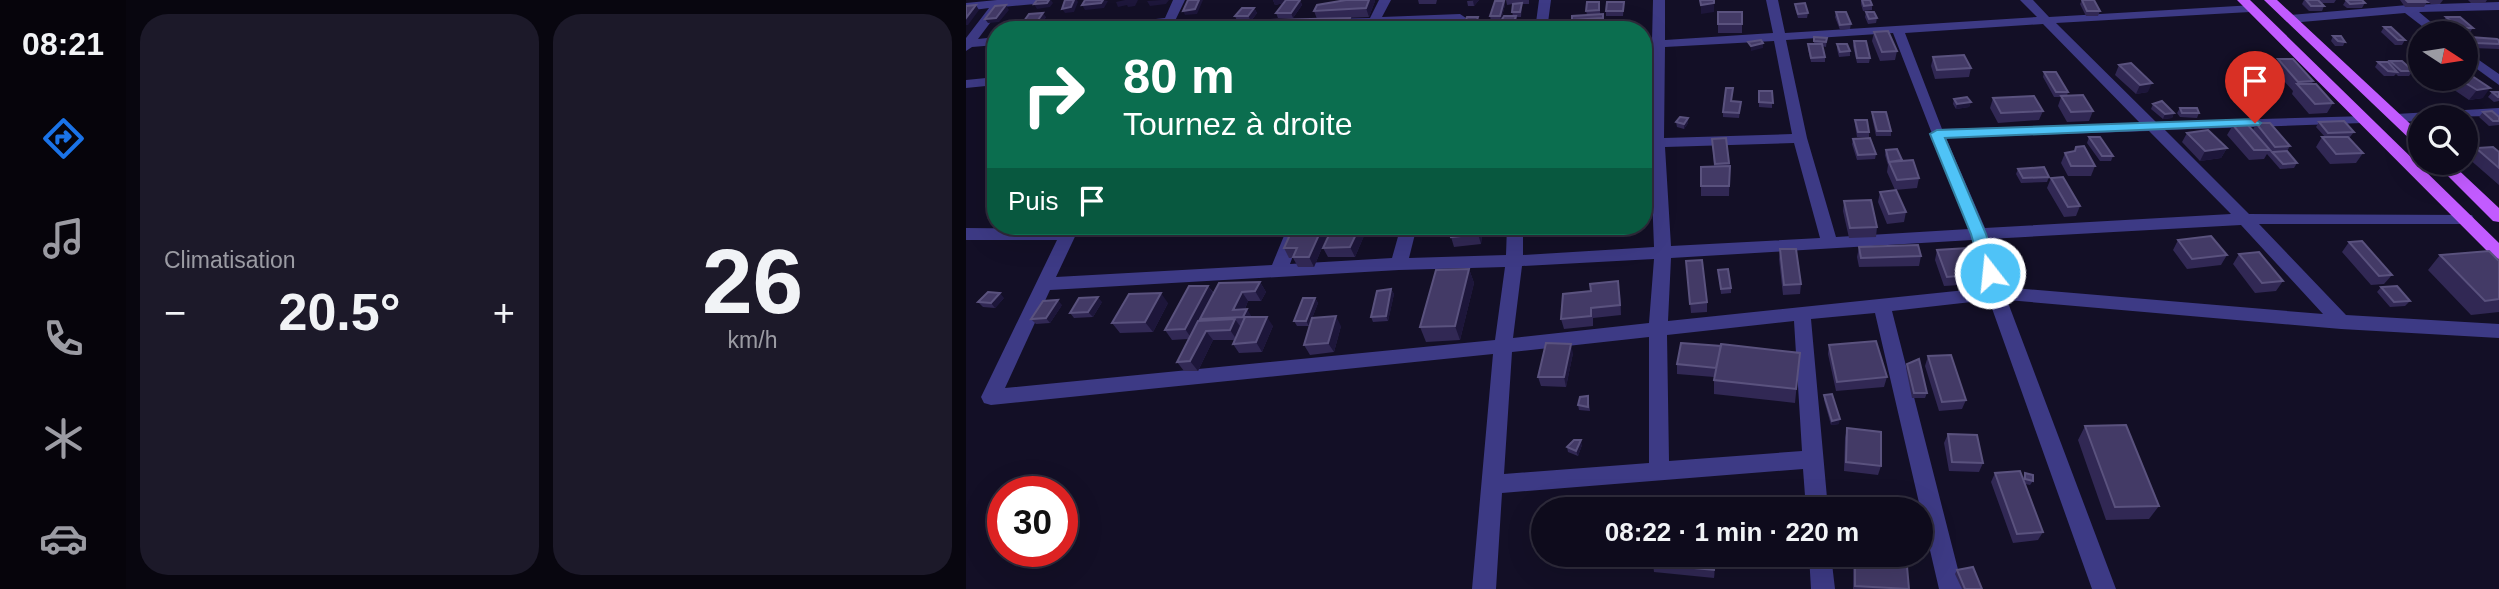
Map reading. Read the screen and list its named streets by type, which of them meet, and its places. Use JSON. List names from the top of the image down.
{
  "north": "right",
  "page": {
    "tabs": "08:21",
    "tile": [
      "Climatisation",
      ["26", "km/h"]
    ],
    "turn": ["80 m", "Tournez à droite"],
    "then": "Puis",
    "heat": ["−", "20.5°", "+"],
    "limit": "30",
    "trip": "08:22 · 1 min · 220 m"
  }
}
